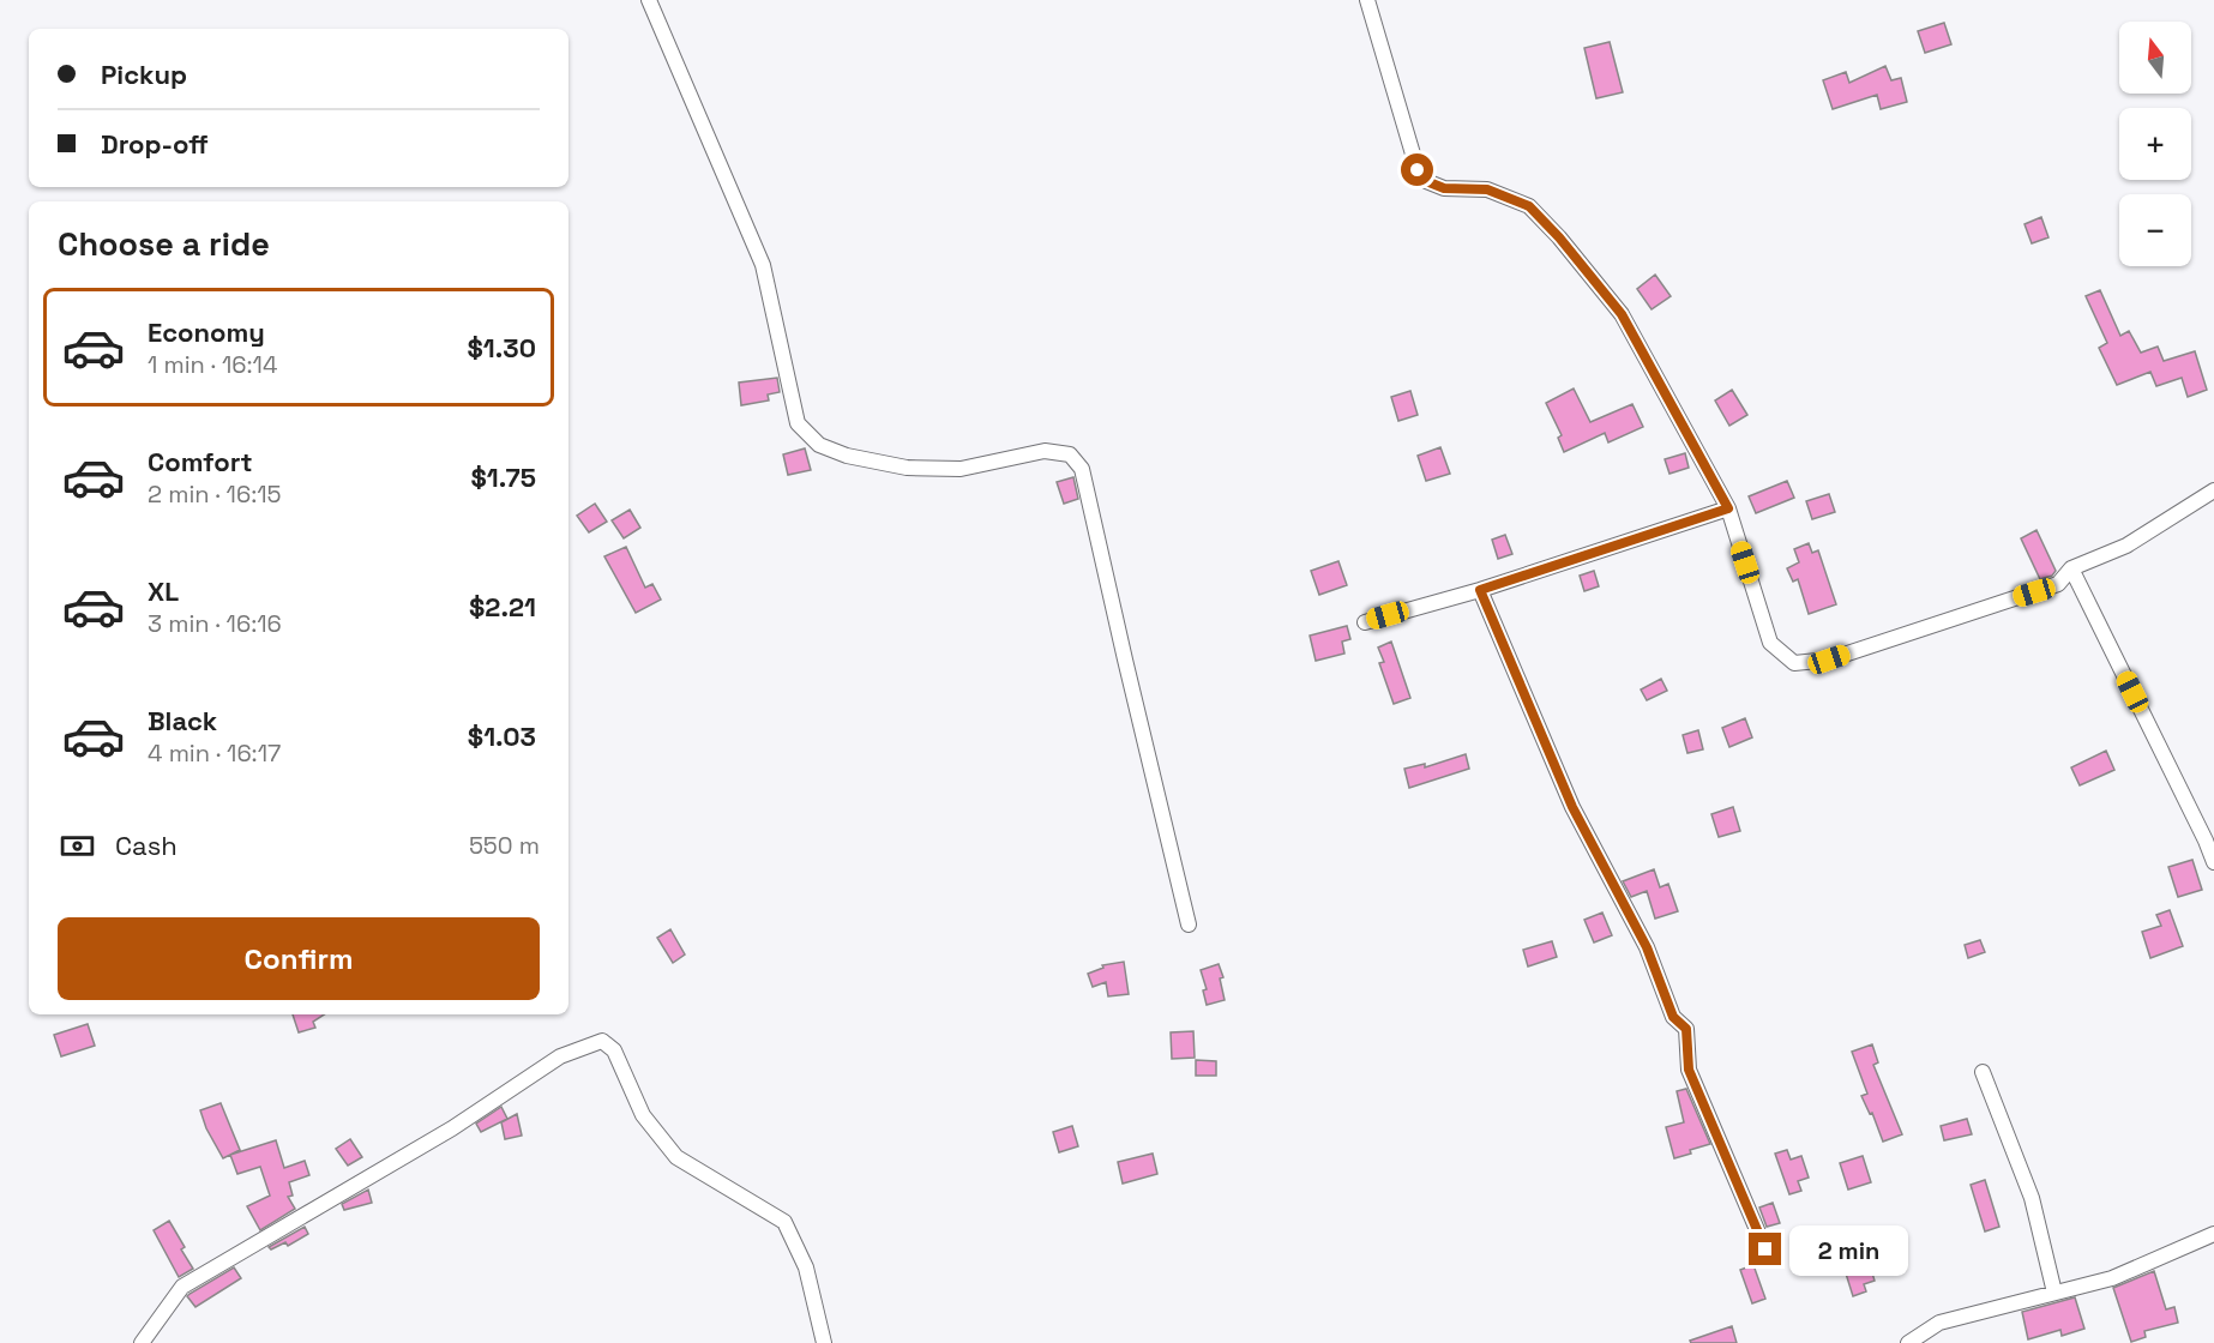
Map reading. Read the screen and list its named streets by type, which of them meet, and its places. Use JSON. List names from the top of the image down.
{
  "north": "top",
  "page": {
    "map_buttons": ["+", "−"],
    "banner": ["Pickup", "Drop-off"],
    "heading": "Choose a ride",
    "list": [
      {
        "name": "Economy",
        "note": "1 min · 16:14",
        "value": "$1.30"
      },
      {
        "name": "Comfort",
        "note": "2 min · 16:15",
        "value": "$1.75"
      },
      {
        "name": "XL",
        "note": "3 min · 16:16",
        "value": "$2.21"
      },
      {
        "name": "Black",
        "note": "4 min · 16:17",
        "value": "$1.03"
      }
    ],
    "pay": ["Cash", "550 m"],
    "buttons": "Confirm",
    "bubble": "2 min"
  }
}
